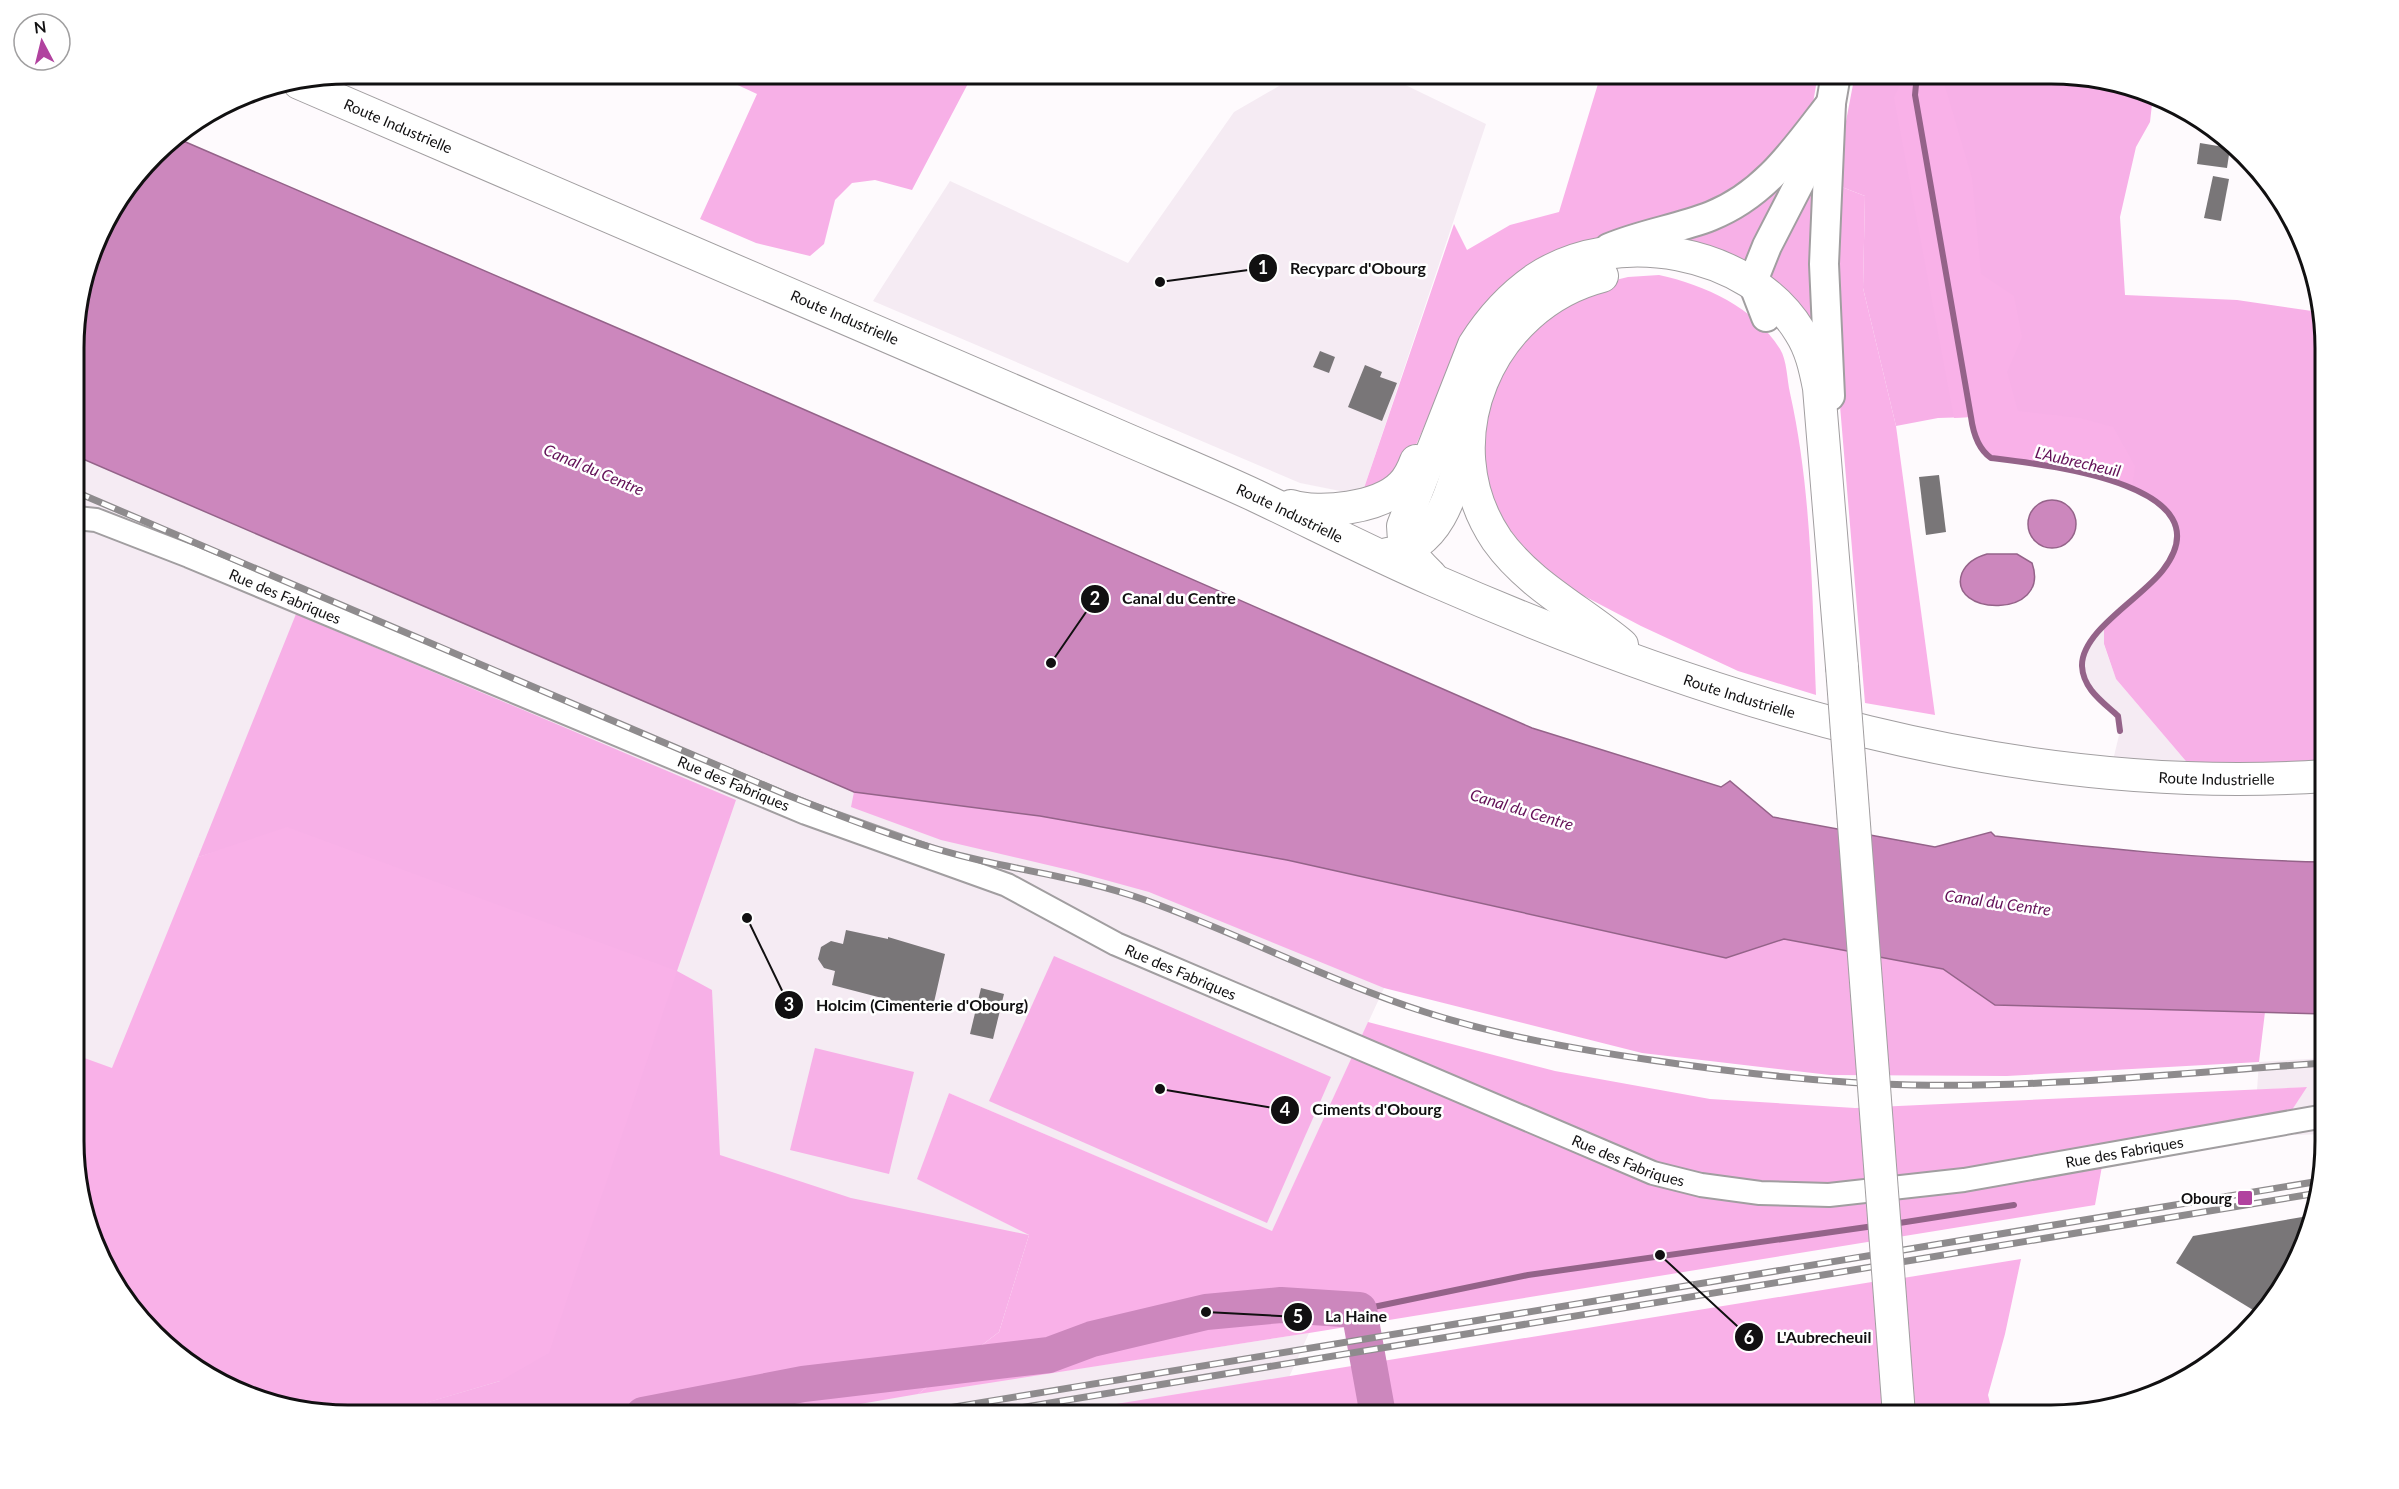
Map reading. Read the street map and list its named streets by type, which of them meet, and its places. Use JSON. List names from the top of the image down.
{
  "streets": {
    "main road": ["Route Industrielle"],
    "street": ["Rue des Fabriques"]
  },
  "water": ["L'Aubrecheuil", "Canal du Centre"],
  "places": {
    "other": [
      "Recyparc d'Obourg",
      "Canal du Centre",
      "Holcim (Cimenterie d'Obourg)",
      "Ciments d'Obourg",
      "L'Aubrecheuil",
      "La Haine"
    ],
    "transit": ["Obourg"]
  },
  "north": "top"
}
